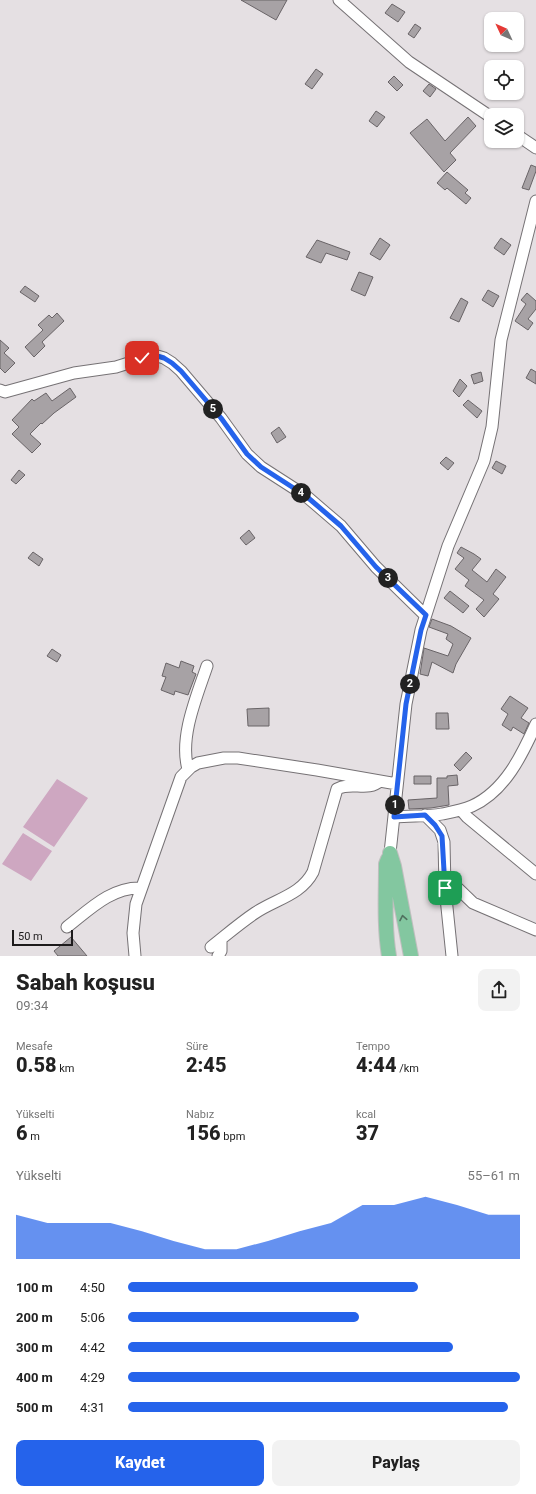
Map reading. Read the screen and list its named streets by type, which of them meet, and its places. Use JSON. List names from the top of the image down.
{
  "scale_bar": "50 m",
  "north": "top left",
  "page": {
    "pins": [
      "5",
      "4",
      "3",
      "2",
      "1"
    ],
    "scale": "50 m",
    "heading": ["Sabah koşusu", "09:34"],
    "stats": [
      ["Mesafe", "0.58 km"],
      ["Süre", "2:45"],
      ["Tempo", "4:44 /km"],
      ["Yükselti", "6 m"],
      ["Nabız", "156 bpm"],
      ["kcal", "37"]
    ],
    "chart": ["Yükselti", "55–61 m"],
    "list": [
      {
        "name": "100 m",
        "note": "4:50"
      },
      {
        "name": "200 m",
        "note": "5:06"
      },
      {
        "name": "300 m",
        "note": "4:42"
      },
      {
        "name": "400 m",
        "note": "4:29"
      },
      {
        "name": "500 m",
        "note": "4:31"
      }
    ],
    "buttons": ["Kaydet", "Paylaş"]
  }
}
